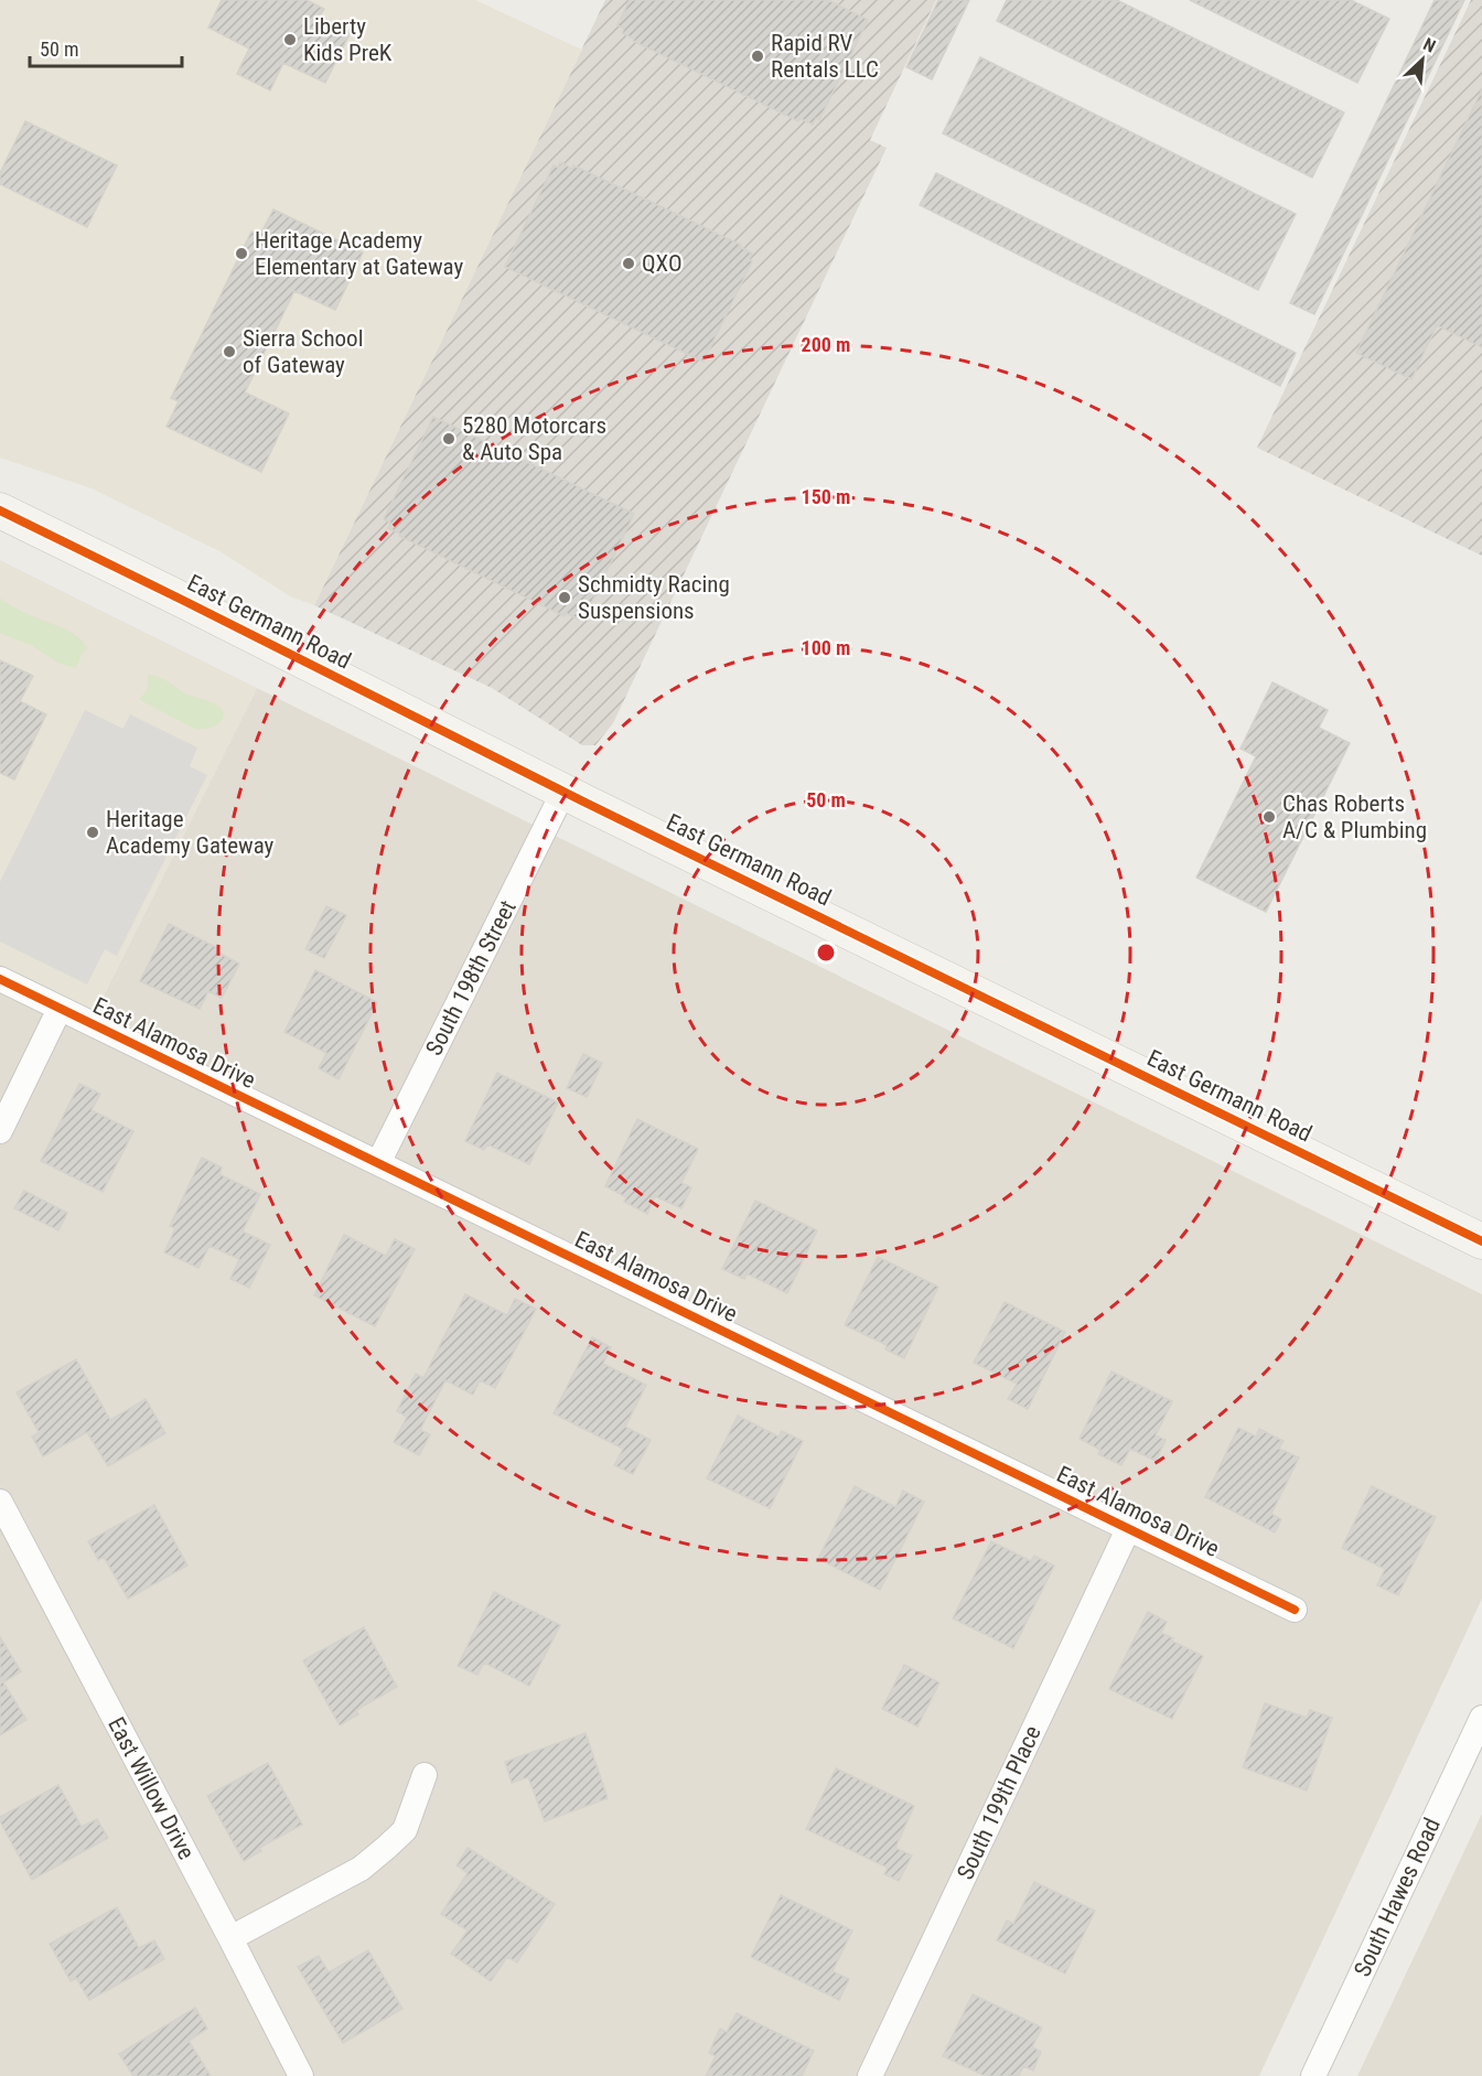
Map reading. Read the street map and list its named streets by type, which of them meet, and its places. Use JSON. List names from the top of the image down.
{
  "streets": {
    "street": [
      "East Germann Road",
      "South 198th Street",
      "East Alamosa Drive",
      "East Willow Drive",
      "South 199th Place",
      "South Hawes Road"
    ]
  },
  "crossings": [
    ["East Germann Road", "South 198th Street"],
    ["South 198th Street", "East Alamosa Drive"],
    ["East Alamosa Drive", "South 199th Place"]
  ],
  "places": [
    "Liberty Kids PreK",
    "Rapid RV Rentals LLC",
    "Heritage Academy Elementary at Gateway",
    "QXO",
    "Sierra School of Gateway",
    "5280 Motorcars & Auto Spa",
    "Schmidty Racing Suspensions",
    "Chas Roberts A/C & Plumbing",
    "Heritage Academy Gateway"
  ],
  "scale_bar": "50 m",
  "north": "top right",
  "rings": [
    "200 m",
    "150 m",
    "100 m",
    "50 m"
  ]
}
